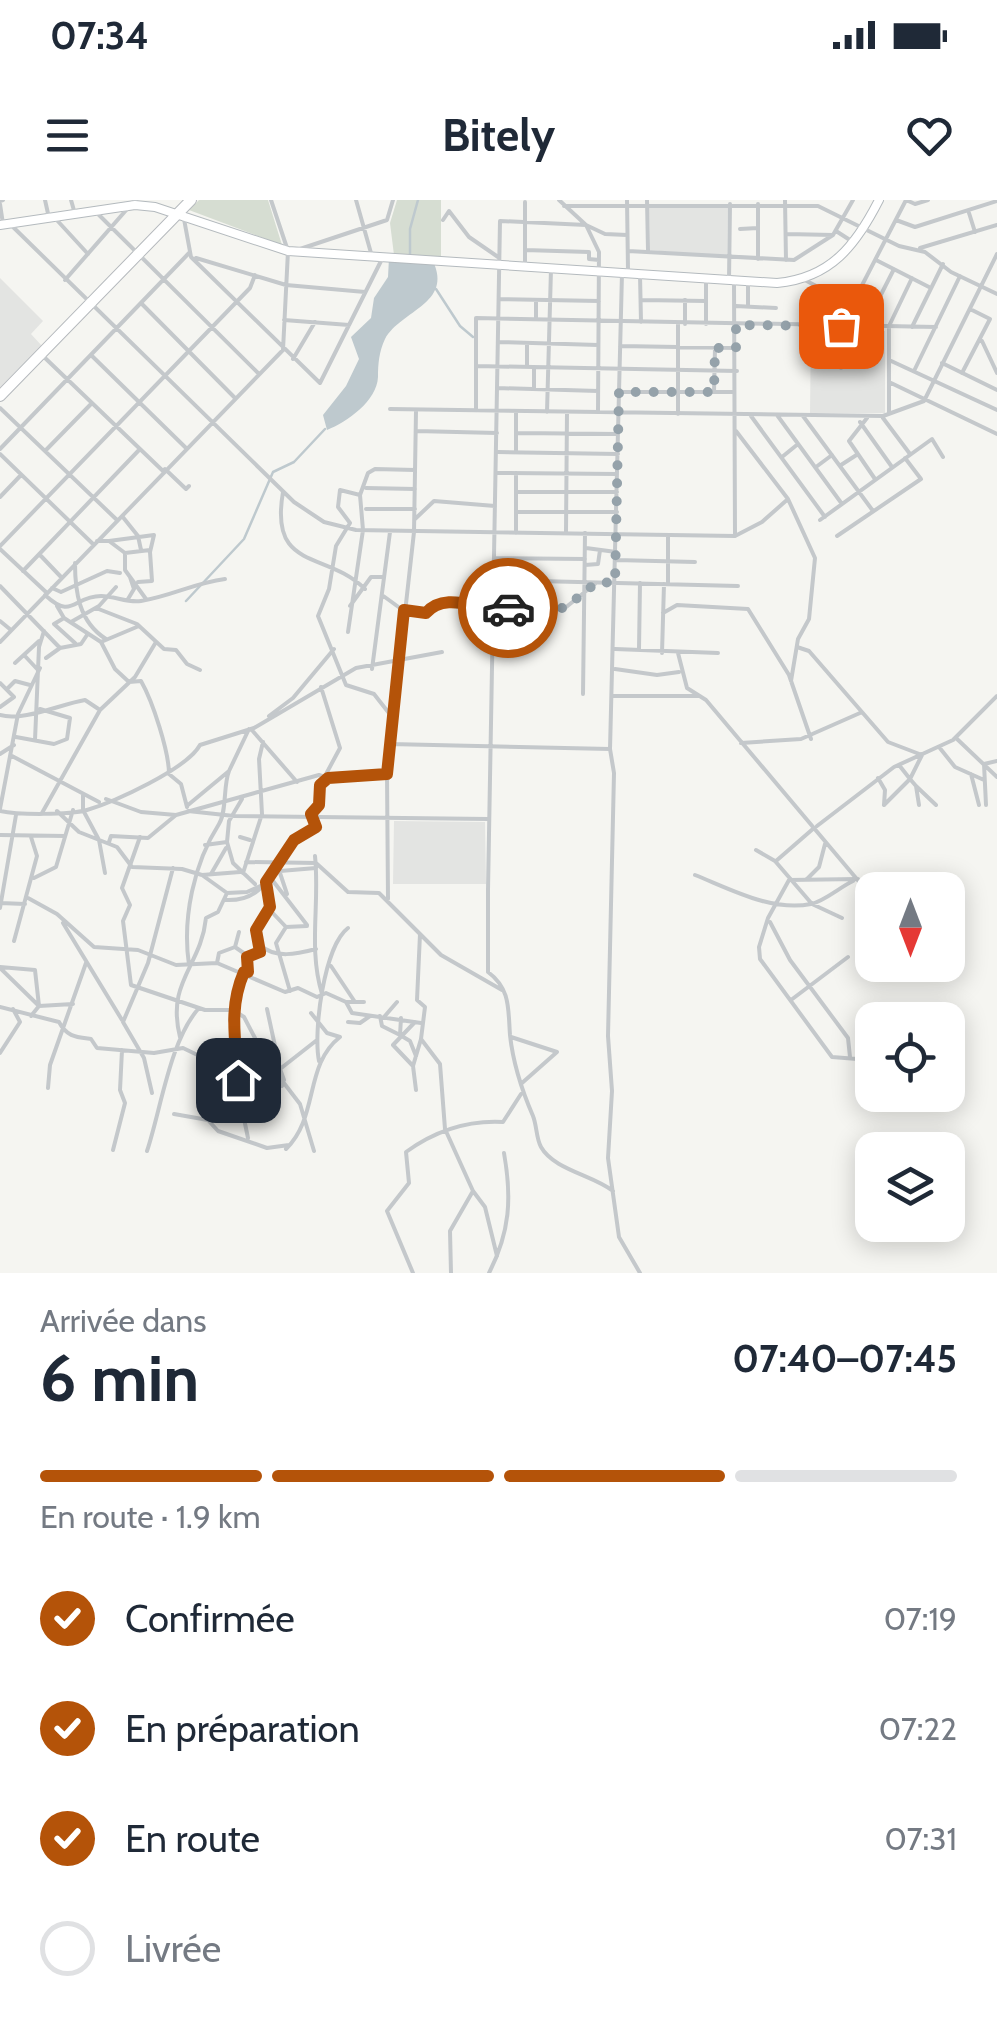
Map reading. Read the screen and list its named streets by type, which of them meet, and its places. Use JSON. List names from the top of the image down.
{
  "north": "bottom",
  "page": {
    "status": "07:34",
    "header": "Bitely",
    "heading": ["6 min", "Arrivée dans", "07:40–07:45"],
    "bar": "En route · 1.9 km",
    "list": [
      ["Confirmée", "07:19"],
      ["En préparation", "07:22"],
      ["En route", "07:31"],
      "Livrée"
    ]
  }
}
